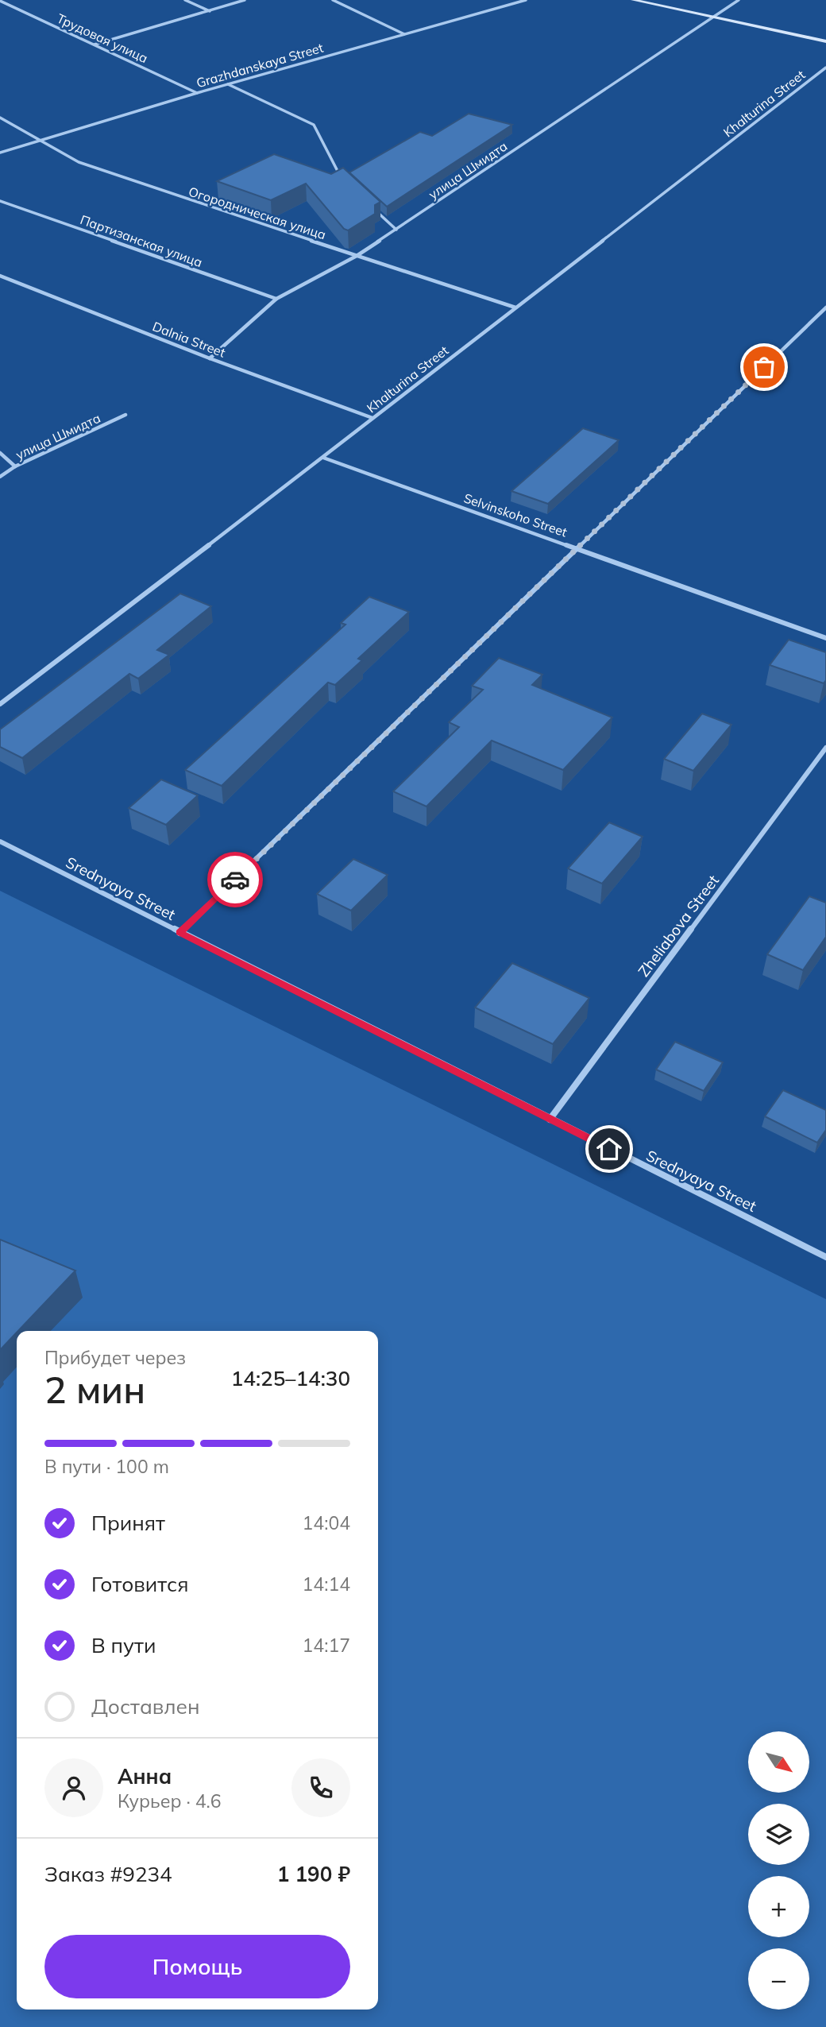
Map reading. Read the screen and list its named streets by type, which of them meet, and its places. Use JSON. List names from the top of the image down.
{
  "streets": {
    "street": [
      "Трудовая улица",
      "Grazhdanskaya Street",
      "Khalturina Street",
      "улица Шмидта",
      "Огородническая улица",
      "Партизанская улица",
      "Dalnia Street",
      "Selvinskoho Street",
      "Srednyaya Street",
      "Zheliabova Street"
    ]
  },
  "crossings": [
    ["Трудовая улица", "Grazhdanskaya Street"],
    ["Grazhdanskaya Street", "Огородническая улица"],
    ["Khalturina Street", "Огородническая улица"],
    ["Khalturina Street", "Dalnia Street"],
    ["Khalturina Street", "Selvinskoho Street"],
    ["улица Шмидта", "Огородническая улица"],
    ["улица Шмидта", "Партизанская улица"],
    ["улица Шмидта", "Dalnia Street"],
    ["Srednyaya Street", "Zheliabova Street"]
  ],
  "north": "bottom right",
  "page": {
    "heading": ["2 мин", "Прибудет через", "14:25–14:30"],
    "panel": [
      "Анна",
      "Курьер · 4.6",
      "Заказ #9234",
      "1 190 ₽"
    ],
    "bar": "В пути · 100 m",
    "list": [
      ["Принят", "14:04"],
      ["Готовится", "14:14"],
      ["В пути", "14:17"],
      "Доставлен"
    ],
    "map_buttons": ["+", "−"],
    "buttons": "Помощь"
  }
}
